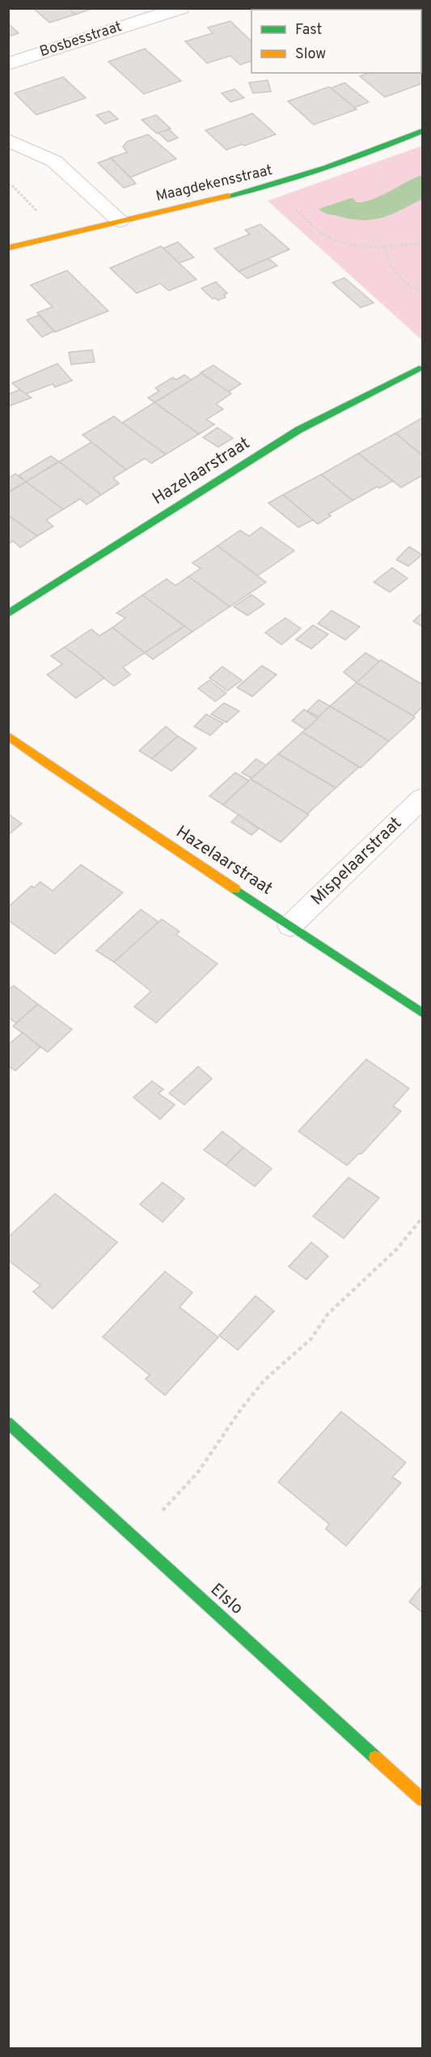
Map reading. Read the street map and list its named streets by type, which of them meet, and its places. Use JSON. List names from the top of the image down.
{
  "streets": {
    "street": [
      "Bosbesstraat",
      "Maagdekensstraat",
      "Hazelaarstraat",
      "Mispelaarstraat",
      "Elslo"
    ]
  },
  "crossings": [
    ["Hazelaarstraat", "Mispelaarstraat"]
  ],
  "legend": ["Fast", "Slow"]
}
